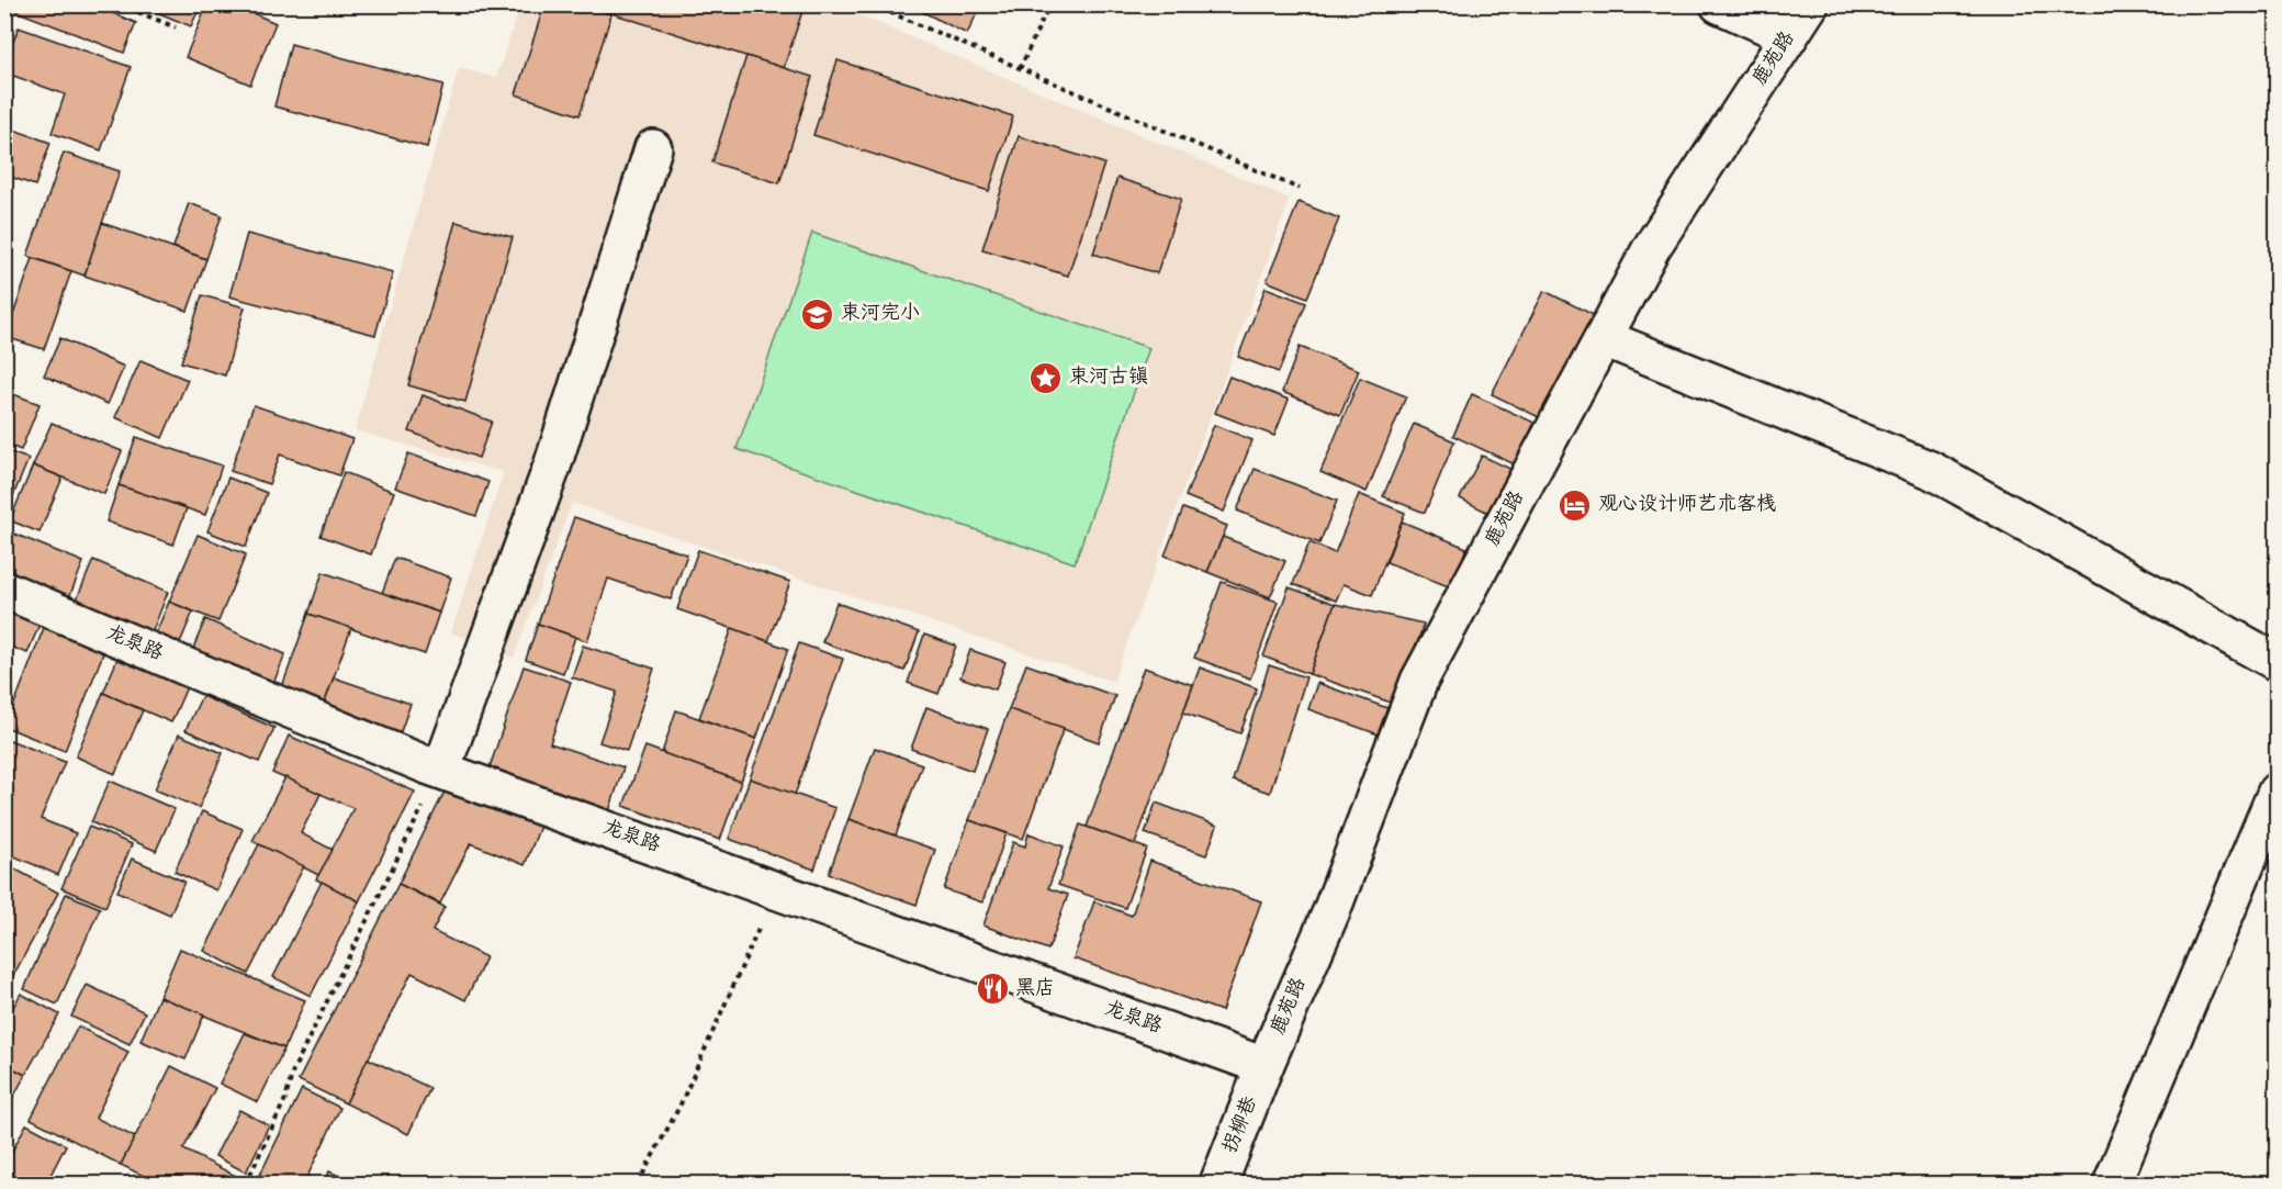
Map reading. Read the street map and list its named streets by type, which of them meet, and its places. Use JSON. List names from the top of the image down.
{
  "streets": {
    "street": ["鹿苑路", "龙泉路", "拐柳巷"]
  },
  "crossings": [
    ["鹿苑路", "龙泉路"],
    ["鹿苑路", "拐柳巷"],
    ["龙泉路", "拐柳巷"]
  ],
  "places": {
    "school or university": ["束河完小"],
    "place": ["束河古镇"],
    "hotel": ["观心设计师艺术客栈"],
    "restaurant": ["黑店"]
  }
}
